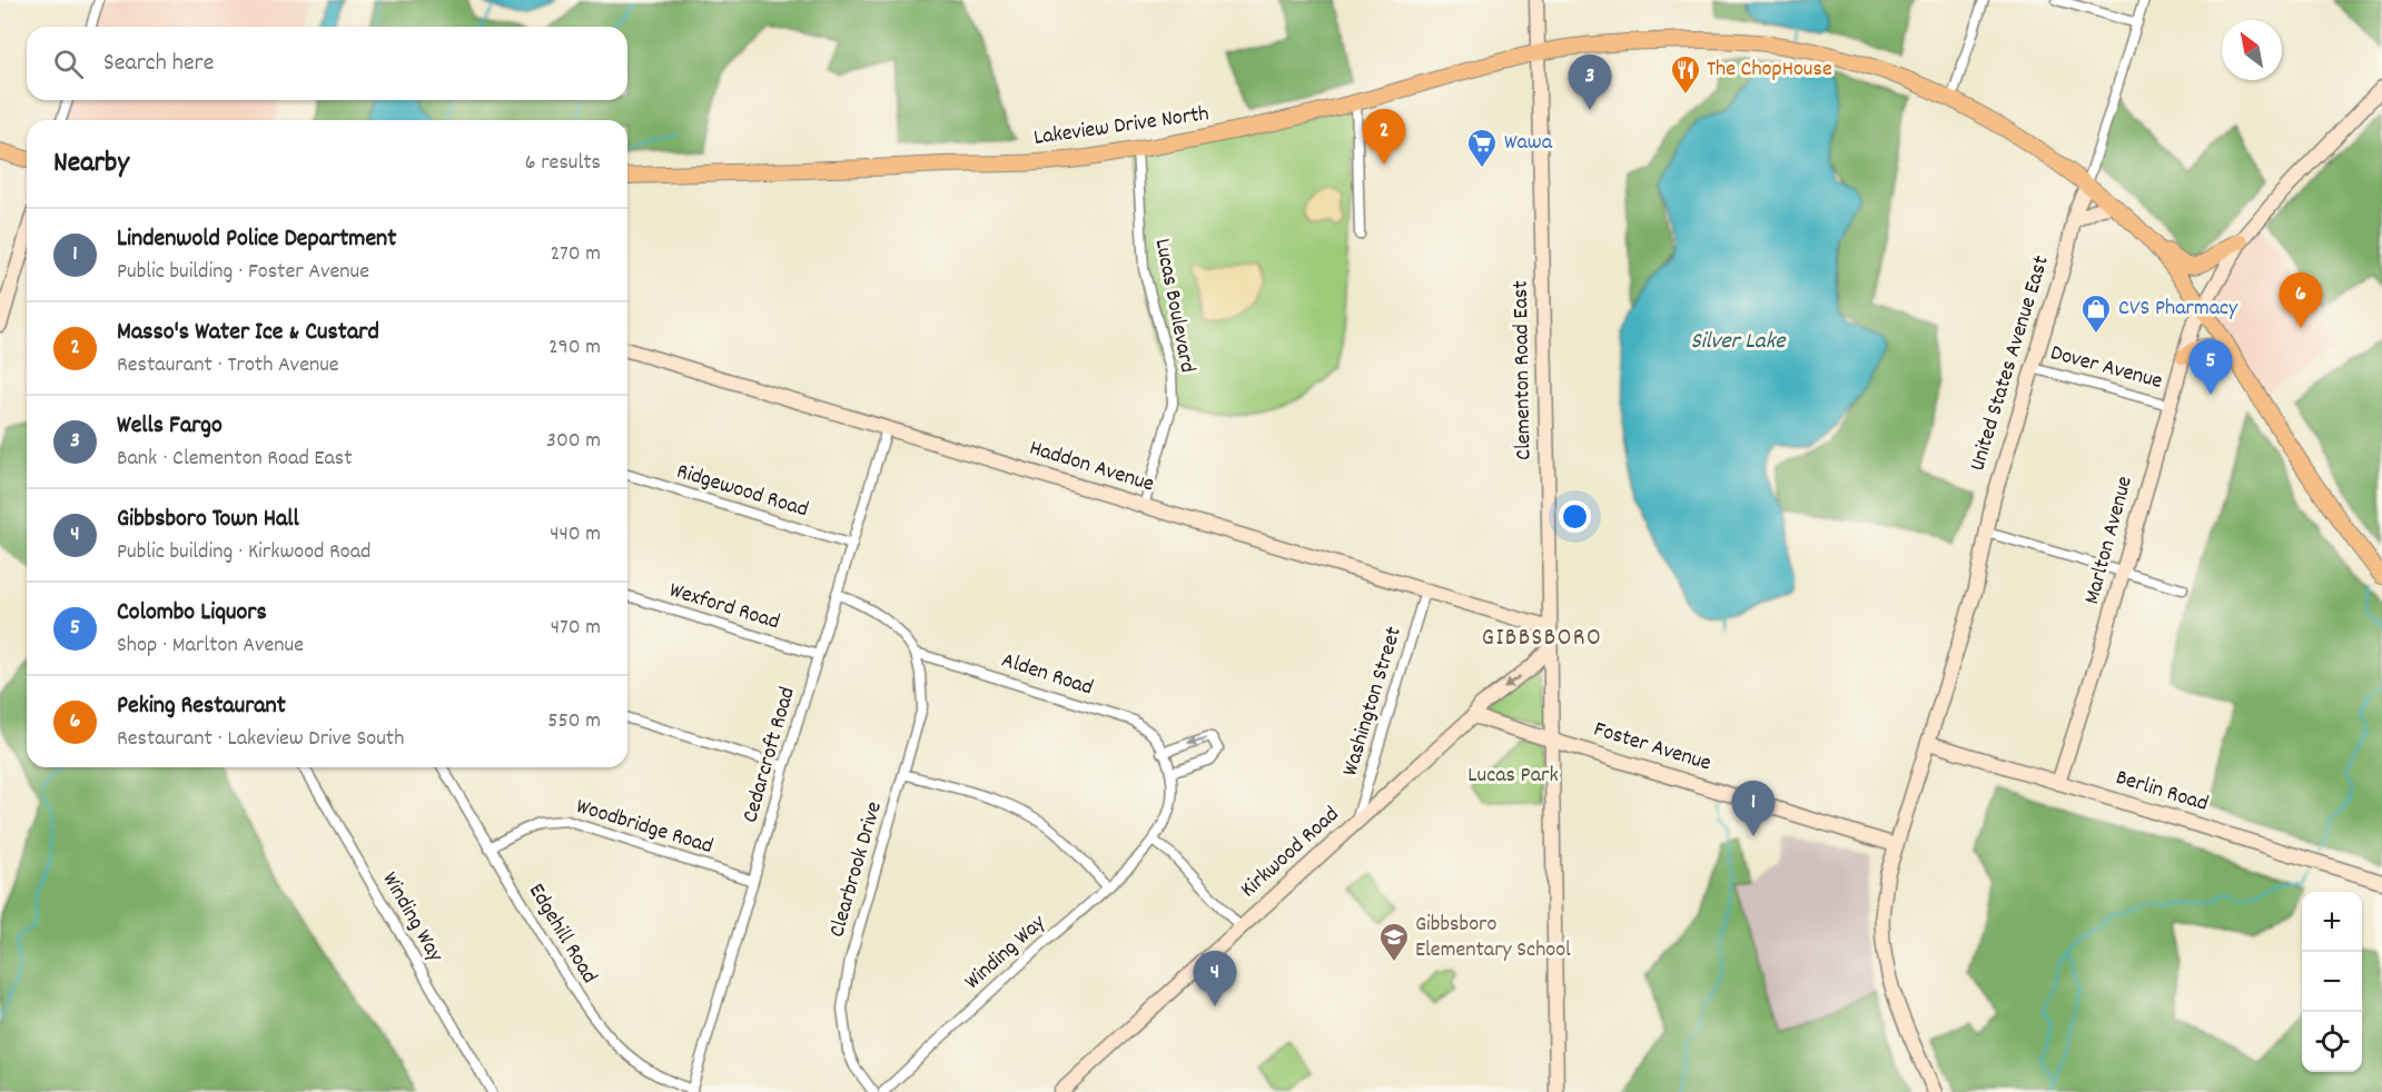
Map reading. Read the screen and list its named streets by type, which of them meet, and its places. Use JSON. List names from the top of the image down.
{
  "streets": {
    "main road": ["Lakeview Drive North"],
    "street": [
      "Lucas Boulevard",
      "United States Avenue East",
      "Dover Avenue",
      "Clementon Road East",
      "Haddon Avenue",
      "Ridgewood Road",
      "Marlton Avenue",
      "Wexford Road",
      "Alden Road",
      "Washington Street",
      "Foster Avenue",
      "Cedarcroft Road",
      "Berlin Road",
      "Woodbridge Road",
      "Kirkwood Road",
      "Clearbrook Drive",
      "Winding Way",
      "Edgehill Road"
    ]
  },
  "crossings": [
    ["Lakeview Drive North", "Lucas Boulevard"],
    ["Lakeview Drive North", "United States Avenue East"],
    ["Lakeview Drive North", "Clementon Road East"],
    ["Lucas Boulevard", "Haddon Avenue"],
    ["United States Avenue East", "Dover Avenue"],
    ["United States Avenue East", "Foster Avenue"],
    ["United States Avenue East", "Berlin Road"],
    ["Dover Avenue", "Marlton Avenue"],
    ["Clementon Road East", "Haddon Avenue"],
    ["Clementon Road East", "Foster Avenue"],
    ["Clementon Road East", "Kirkwood Road"],
    ["Haddon Avenue", "Washington Street"],
    ["Haddon Avenue", "Cedarcroft Road"],
    ["Ridgewood Road", "Cedarcroft Road"],
    ["Marlton Avenue", "Berlin Road"],
    ["Wexford Road", "Cedarcroft Road"],
    ["Alden Road", "Clearbrook Drive"],
    ["Alden Road", "Winding Way"],
    ["Washington Street", "Kirkwood Road"],
    ["Foster Avenue", "Kirkwood Road"],
    ["Cedarcroft Road", "Woodbridge Road"],
    ["Cedarcroft Road", "Edgehill Road"],
    ["Woodbridge Road", "Edgehill Road"]
  ],
  "districts": ["GIBBSBORO"],
  "water": ["Silver Lake"],
  "parks": ["Lucas Park"],
  "places": {
    "restaurant": ["The ChopHouse"],
    "supermarket": ["Wawa"],
    "shop": ["CVS Pharmacy"],
    "school or university": ["Gibbsboro Elementary School"]
  },
  "north": "top left",
  "page": {
    "search": "Search here",
    "pins": [
      "3",
      "2",
      "6",
      "5",
      "1",
      "4"
    ],
    "heading": ["Nearby", "6 results"],
    "list": [
      {
        "mark": "1",
        "name": "Lindenwold Police Department",
        "note": "Public building · Foster Avenue",
        "value": "270 m"
      },
      {
        "mark": "2",
        "name": "Masso's Water Ice & Custard",
        "note": "Restaurant · Troth Avenue",
        "value": "290 m"
      },
      {
        "mark": "3",
        "name": "Wells Fargo",
        "note": "Bank · Clementon Road East",
        "value": "300 m"
      },
      {
        "mark": "4",
        "name": "Gibbsboro Town Hall",
        "note": "Public building · Kirkwood Road",
        "value": "440 m"
      },
      {
        "mark": "5",
        "name": "Colombo Liquors",
        "note": "Shop · Marlton Avenue",
        "value": "470 m"
      },
      {
        "mark": "6",
        "name": "Peking Restaurant",
        "note": "Restaurant · Lakeview Drive South",
        "value": "550 m"
      }
    ],
    "map_buttons": ["+", "−"]
  }
}
